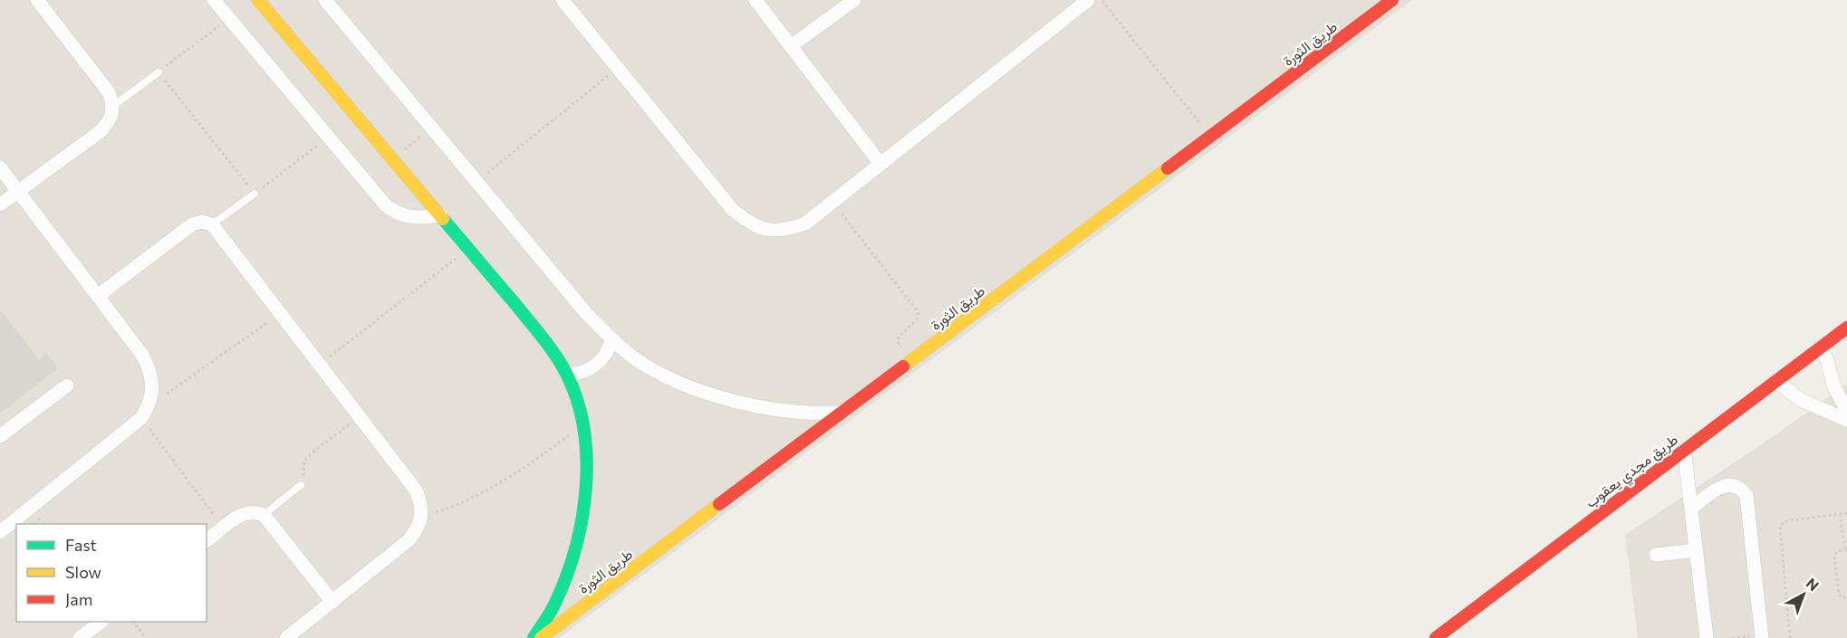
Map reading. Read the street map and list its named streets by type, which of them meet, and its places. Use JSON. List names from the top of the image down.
{
  "streets": {
    "street": ["طريق الثورة", "طريق مجدي يعقوب"]
  },
  "legend": ["Fast", "Slow", "Jam"],
  "north": "top right"
}
